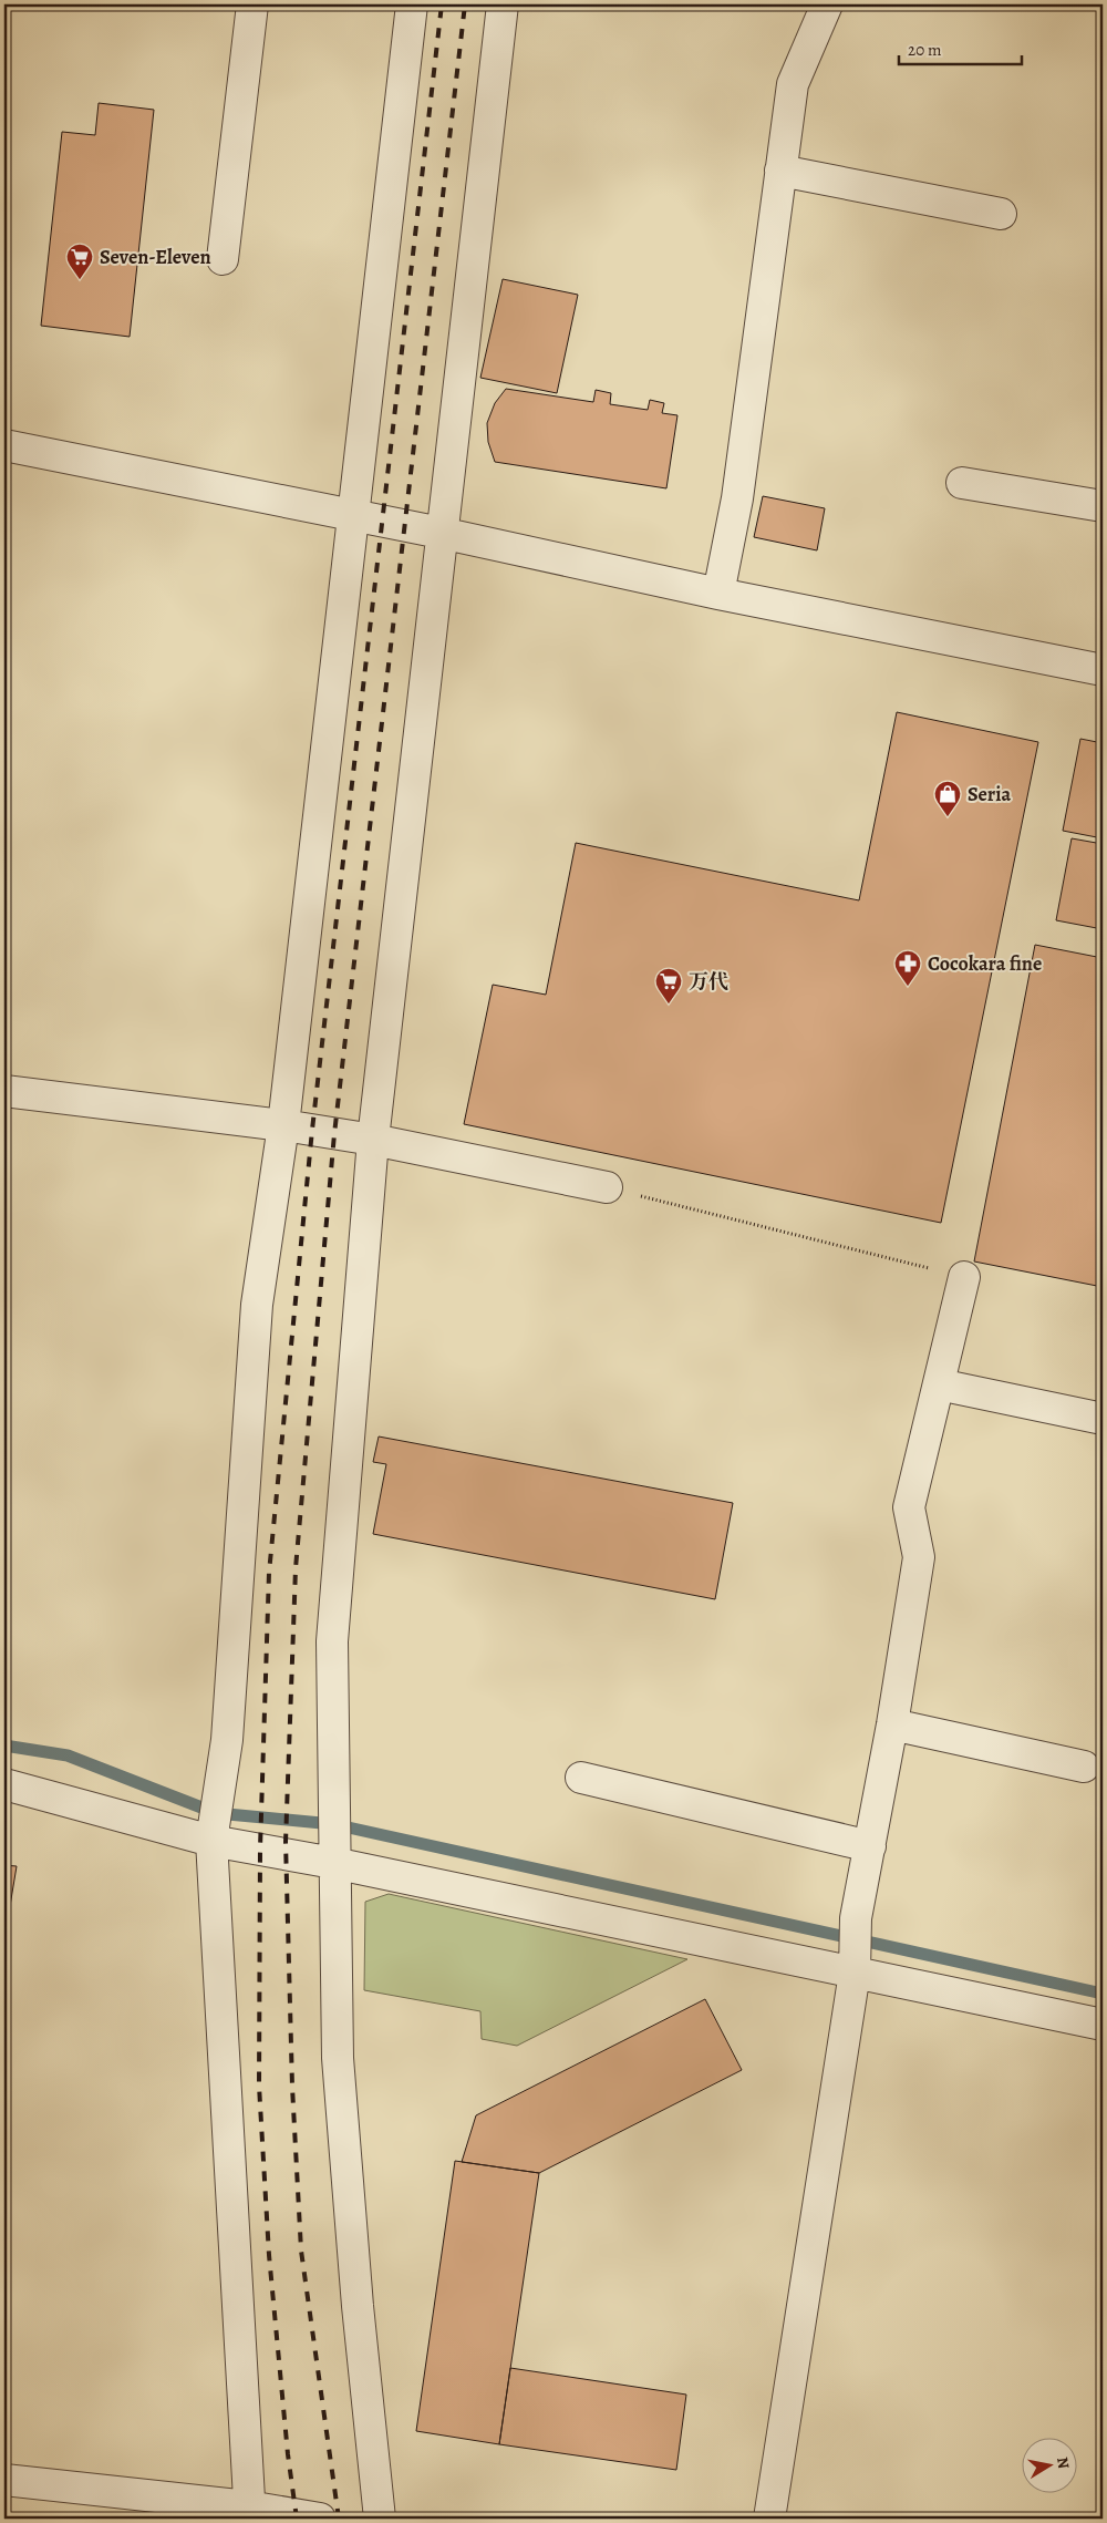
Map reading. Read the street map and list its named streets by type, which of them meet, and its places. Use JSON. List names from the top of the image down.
{
  "places": {
    "supermarket": ["Seven-Eleven", "万代"],
    "shop": ["Seria"],
    "pharmacy": ["Cocokara fine"]
  },
  "scale_bar": "20 m",
  "north": "right"
}
